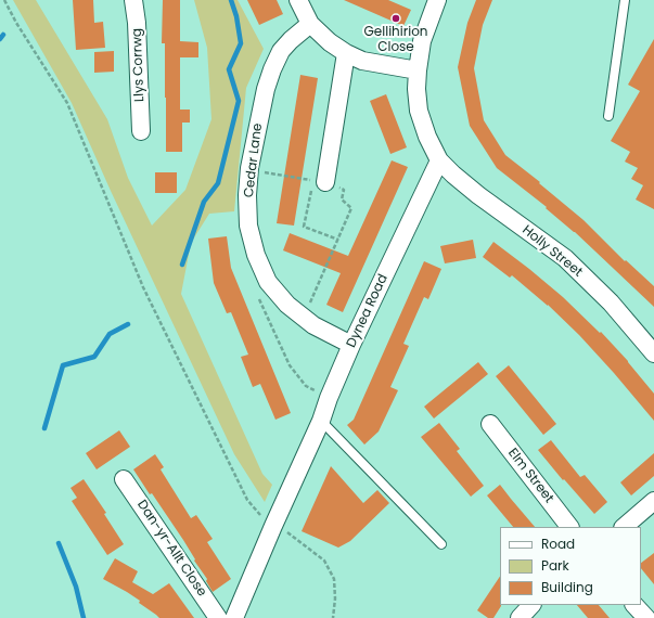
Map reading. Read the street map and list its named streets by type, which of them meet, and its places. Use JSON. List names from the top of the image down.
{
  "streets": {
    "street": [
      "Llys Corrwg",
      "Cedar Lane",
      "Holly Street",
      "Dynea Road",
      "Elm Street",
      "Dan-yr-Allt Close"
    ]
  },
  "crossings": [
    ["Cedar Lane", "Dynea Road"],
    ["Holly Street", "Dynea Road"]
  ],
  "places": ["Gellihirion Close"],
  "legend": ["Road", "Park", "Building"]
}
